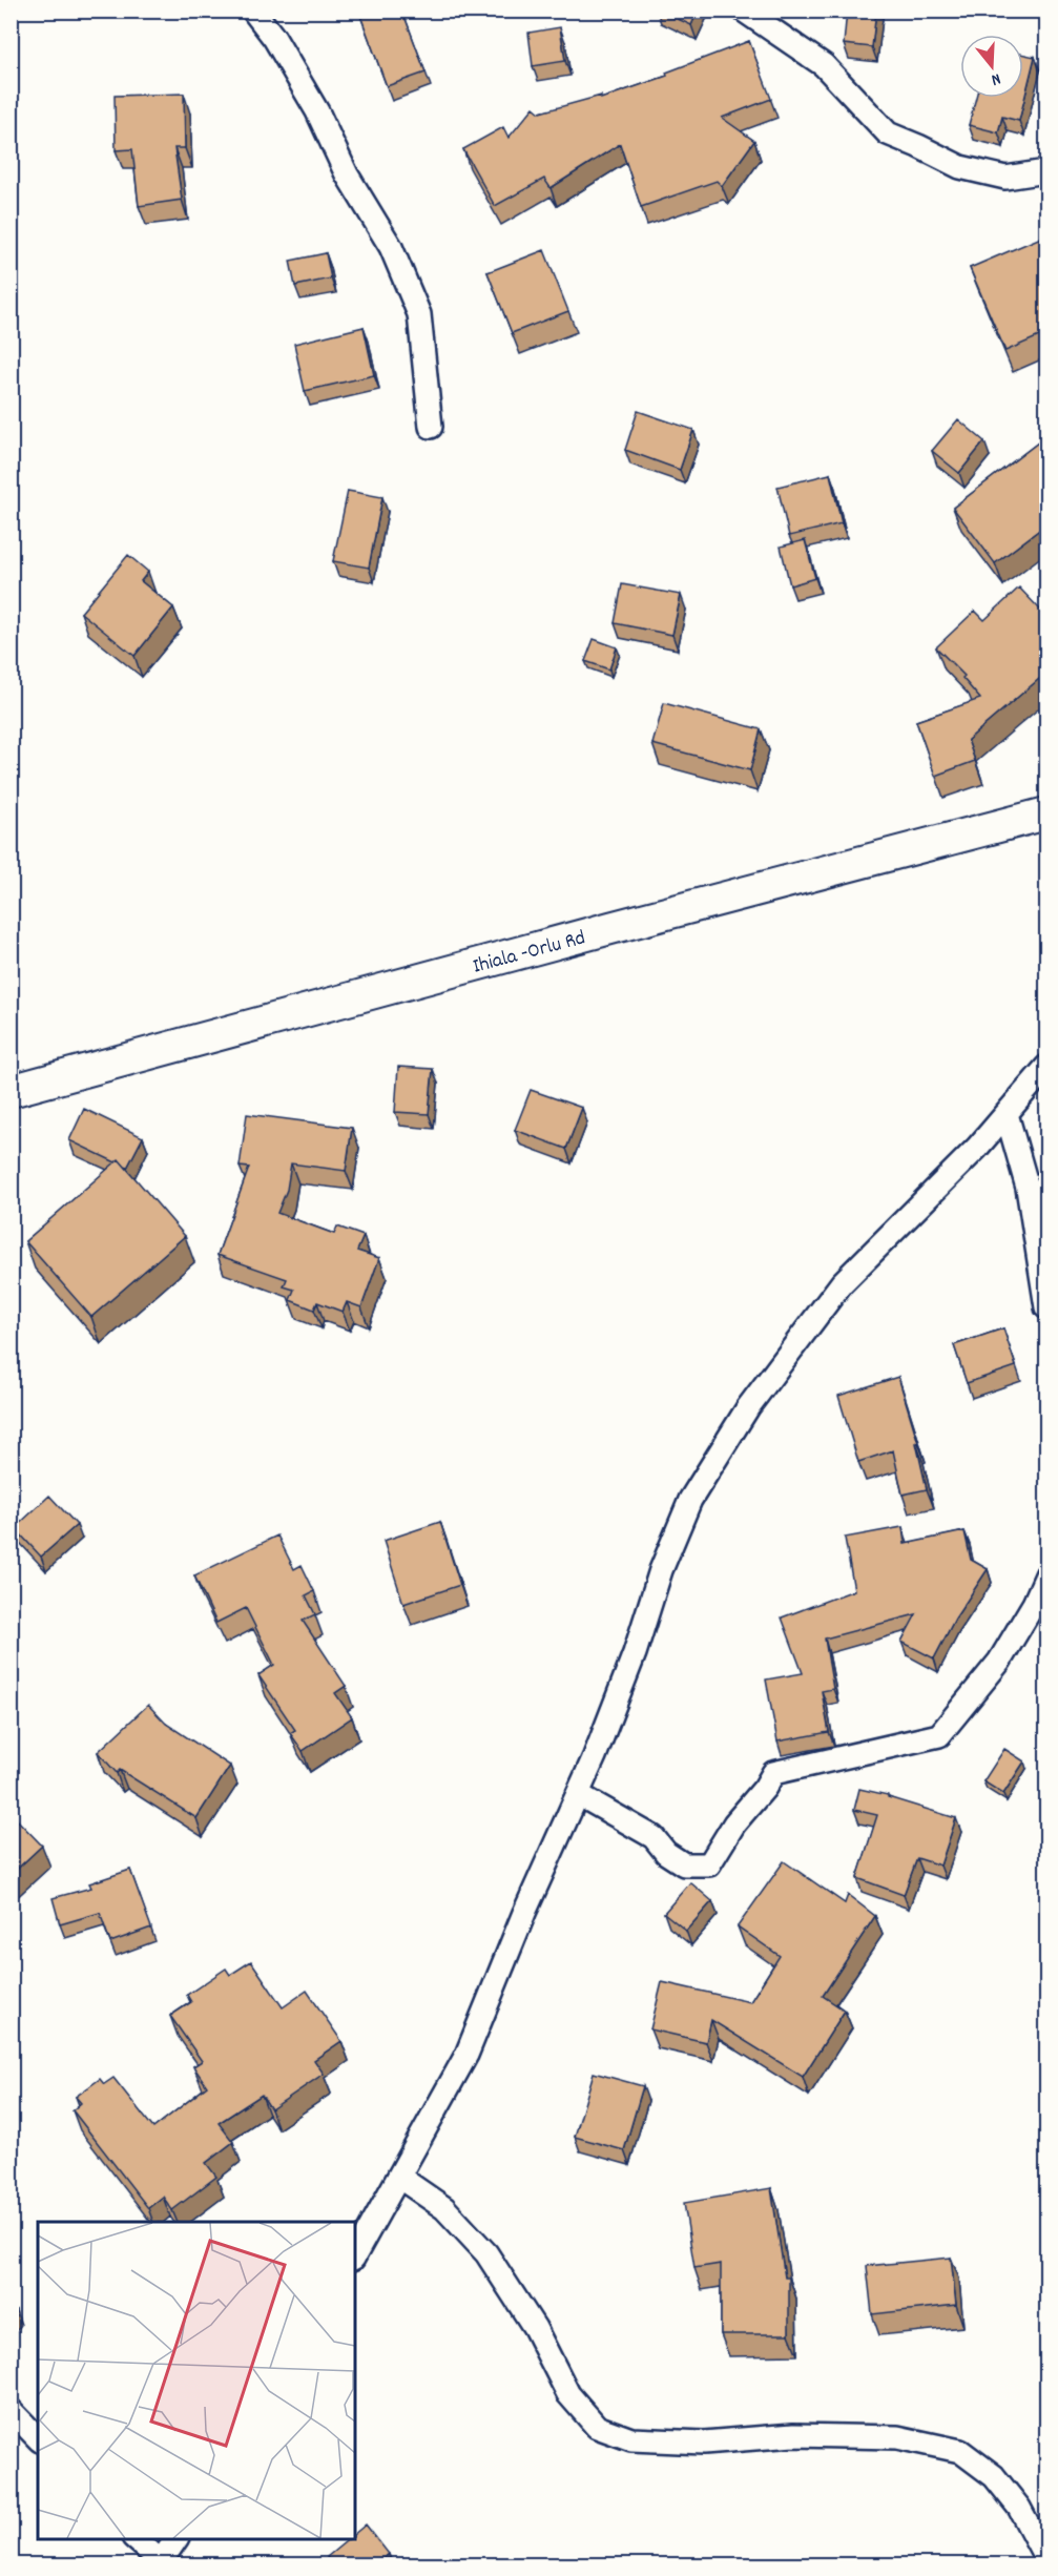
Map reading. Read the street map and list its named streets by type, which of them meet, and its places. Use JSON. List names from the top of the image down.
{
  "streets": {
    "main road": ["Ihiala -Orlu Rd"]
  },
  "north": "bottom"
}
